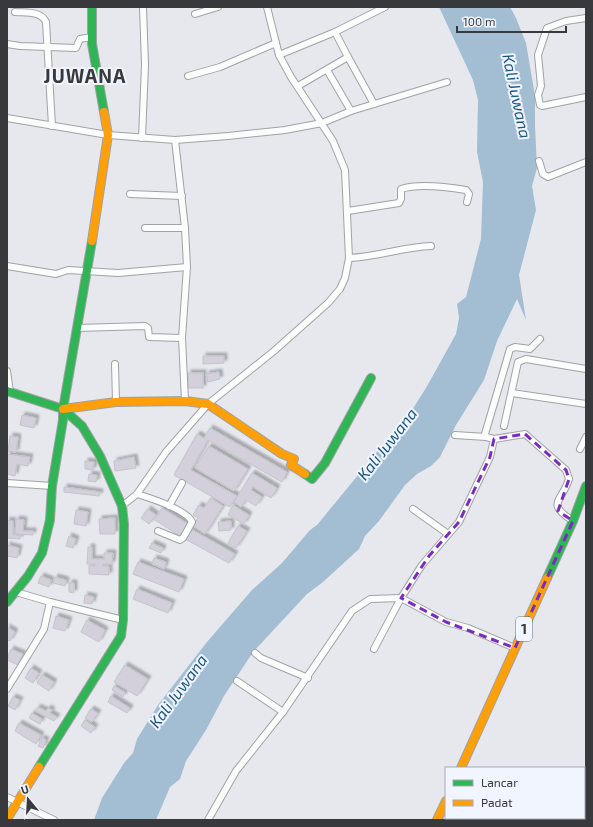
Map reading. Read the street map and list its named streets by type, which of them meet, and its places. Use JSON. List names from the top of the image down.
{
  "streets": {
    "main road": ["1"]
  },
  "districts": ["JUWANA"],
  "water": ["Kali Juwana"],
  "legend": ["Lancar", "Padat"],
  "scale_bar": "100 m",
  "north": "top"
}
